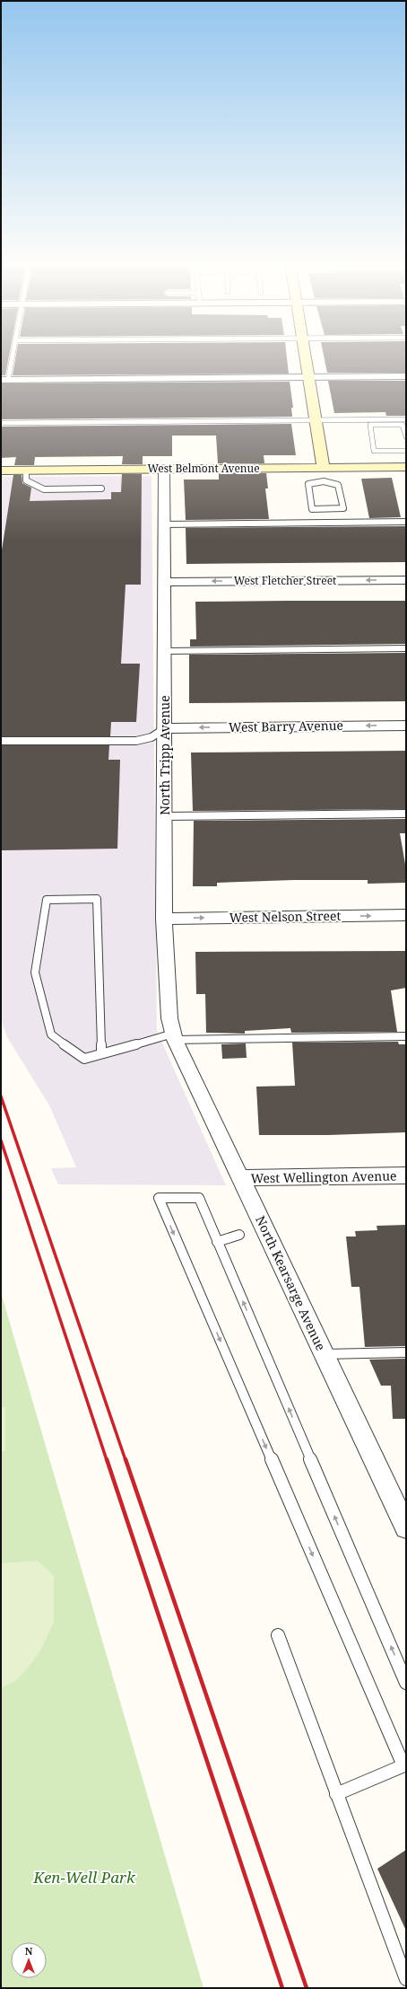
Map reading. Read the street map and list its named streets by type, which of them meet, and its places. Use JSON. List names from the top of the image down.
{
  "streets": {
    "street": [
      "West Belmont Avenue",
      "West Fletcher Street",
      "West Barry Avenue",
      "North Tripp Avenue",
      "West Nelson Street",
      "West Wellington Avenue",
      "North Kearsarge Avenue"
    ]
  },
  "crossings": [
    ["West Belmont Avenue", "North Tripp Avenue"],
    ["West Fletcher Street", "North Tripp Avenue"],
    ["West Barry Avenue", "North Tripp Avenue"],
    ["North Tripp Avenue", "West Nelson Street"],
    ["North Tripp Avenue", "North Kearsarge Avenue"],
    ["West Wellington Avenue", "North Kearsarge Avenue"]
  ],
  "one_way": ["West Fletcher Street", "West Barry Avenue", "West Nelson Street"],
  "parks": ["Ken-Well Park"],
  "north": "top"
}
